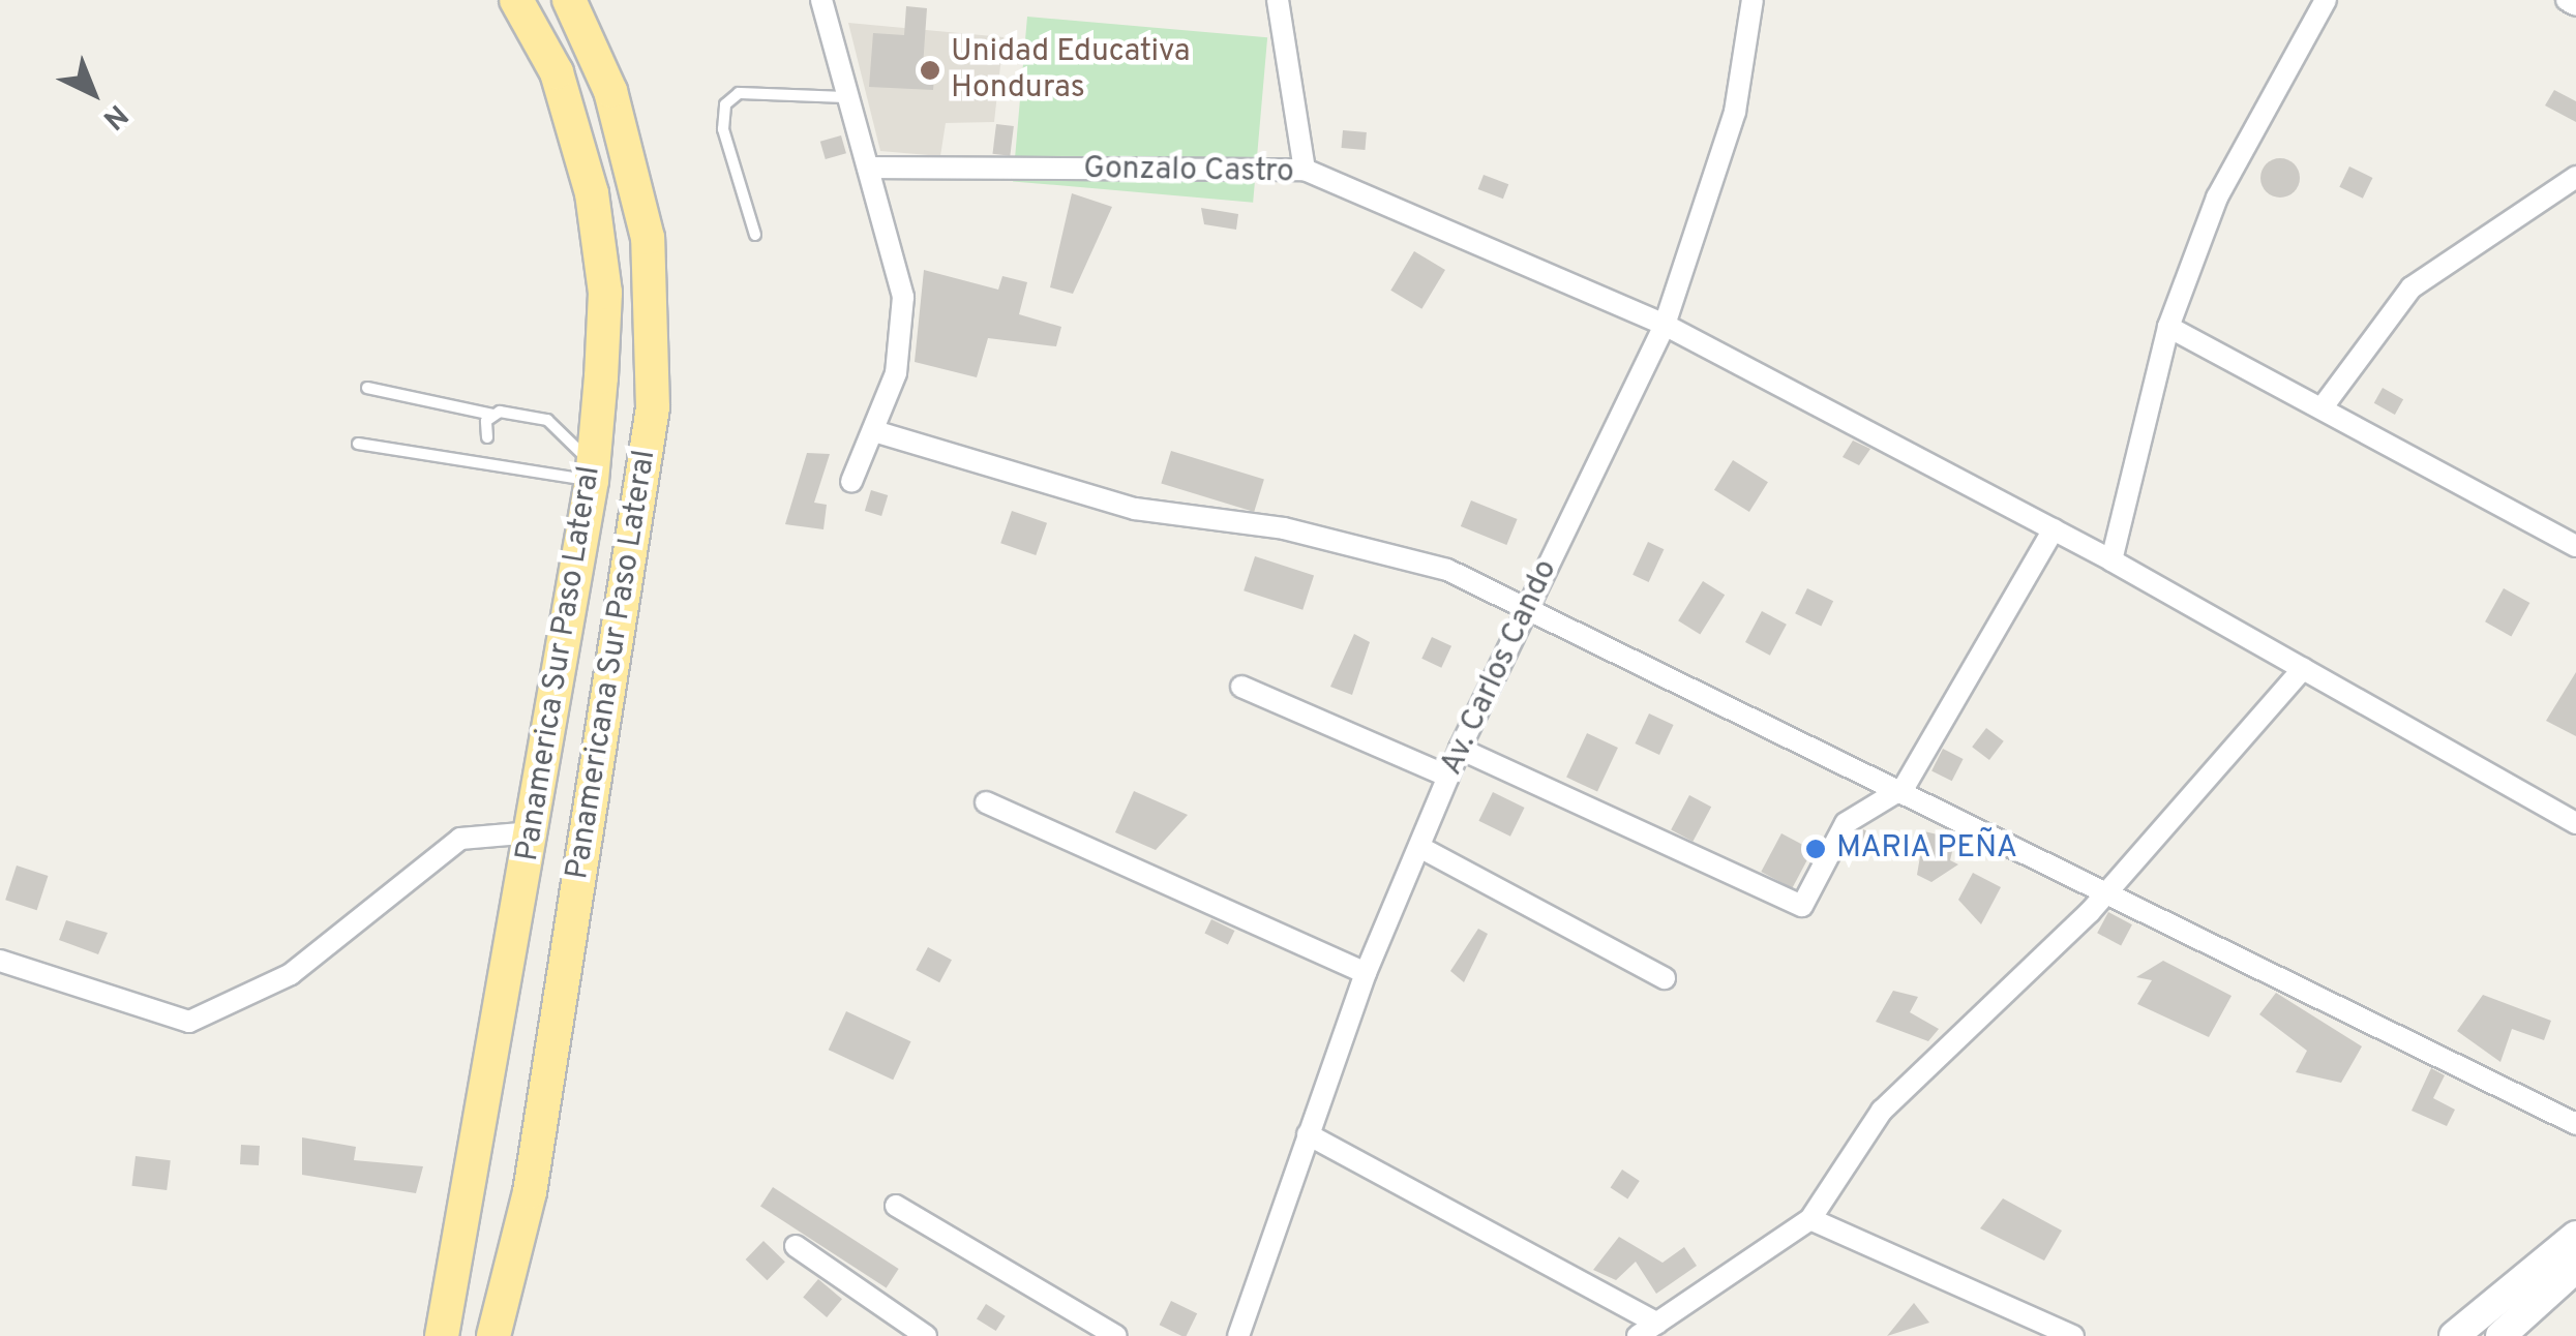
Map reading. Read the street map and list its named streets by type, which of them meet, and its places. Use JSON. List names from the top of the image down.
{
  "streets": {
    "highway": ["Panamerica Sur Paso Lateral", "Panamericana Sur Paso Lateral"],
    "street": ["Gonzalo Castro", "Av. Carlos Cando"]
  },
  "crossings": [
    ["Gonzalo Castro", "Av. Carlos Cando"]
  ],
  "places": ["Unidad Educativa Honduras", "MARIA PEÑA"],
  "north": "bottom right"
}
